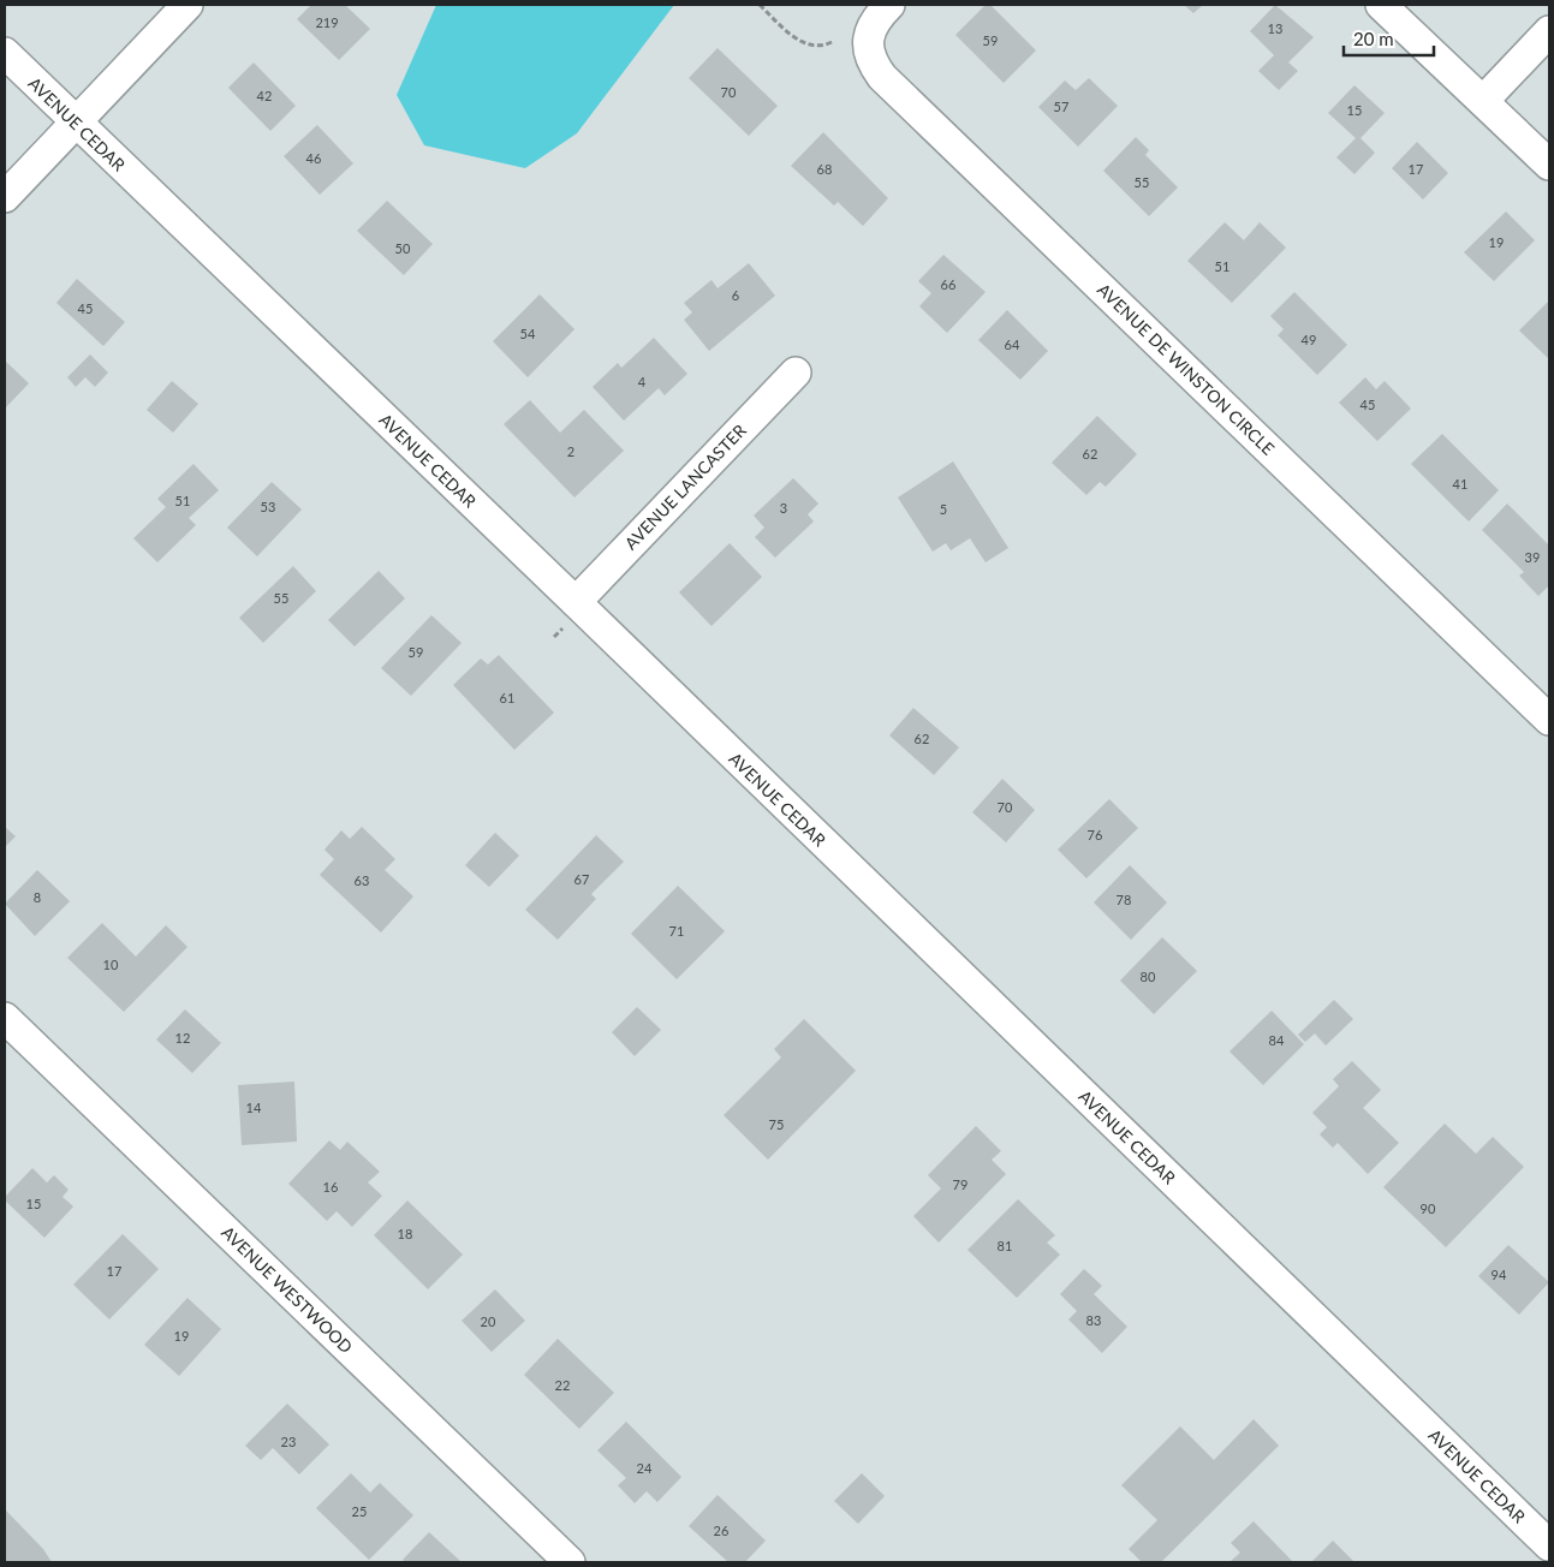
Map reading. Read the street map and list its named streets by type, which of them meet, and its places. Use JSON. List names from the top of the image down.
{
  "streets": {
    "street": [
      "AVENUE CEDAR",
      "AVENUE DE WINSTON CIRCLE",
      "AVENUE LANCASTER",
      "AVENUE WESTWOOD"
    ]
  },
  "crossings": [
    ["AVENUE CEDAR", "AVENUE LANCASTER"]
  ],
  "house_numbers": [
    "219",
    "13",
    "59",
    "70",
    "42",
    "57",
    "15",
    "46",
    "68",
    "17",
    "55",
    "19",
    "50",
    "51",
    "66",
    "6",
    "45",
    "54",
    "49",
    "64",
    "4",
    "45",
    "2",
    "62",
    "41",
    "51",
    "53",
    "3",
    "5",
    "39",
    "55",
    "59",
    "61",
    "62",
    "70",
    "76",
    "67",
    "63",
    "8",
    "78",
    "71",
    "10",
    "80",
    "12",
    "84",
    "14",
    "75",
    "79",
    "16",
    "15",
    "90",
    "18",
    "81",
    "17",
    "94",
    "83",
    "20",
    "19",
    "22",
    "23",
    "24",
    "25",
    "26"
  ],
  "scale_bar": "20 m"
}
